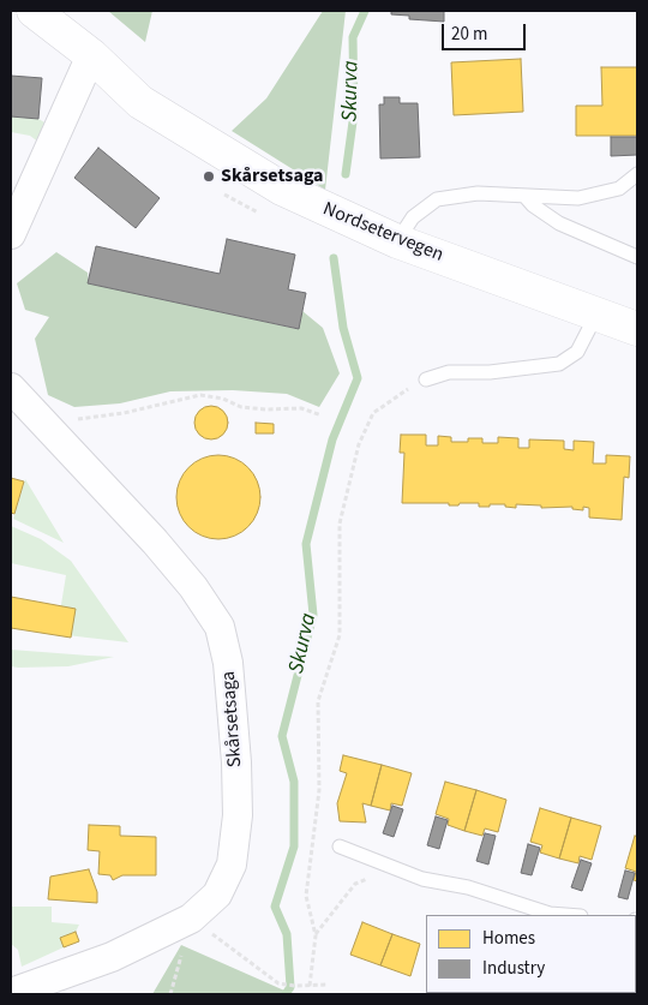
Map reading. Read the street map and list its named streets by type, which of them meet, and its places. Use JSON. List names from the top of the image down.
{
  "streets": {
    "main road": ["Nordsetervegen"],
    "street": ["Skårsetsaga"]
  },
  "water": ["Skurva"],
  "places": ["Skårsetsaga"],
  "legend": ["Homes", "Industry"],
  "scale_bar": "20 m"
}
